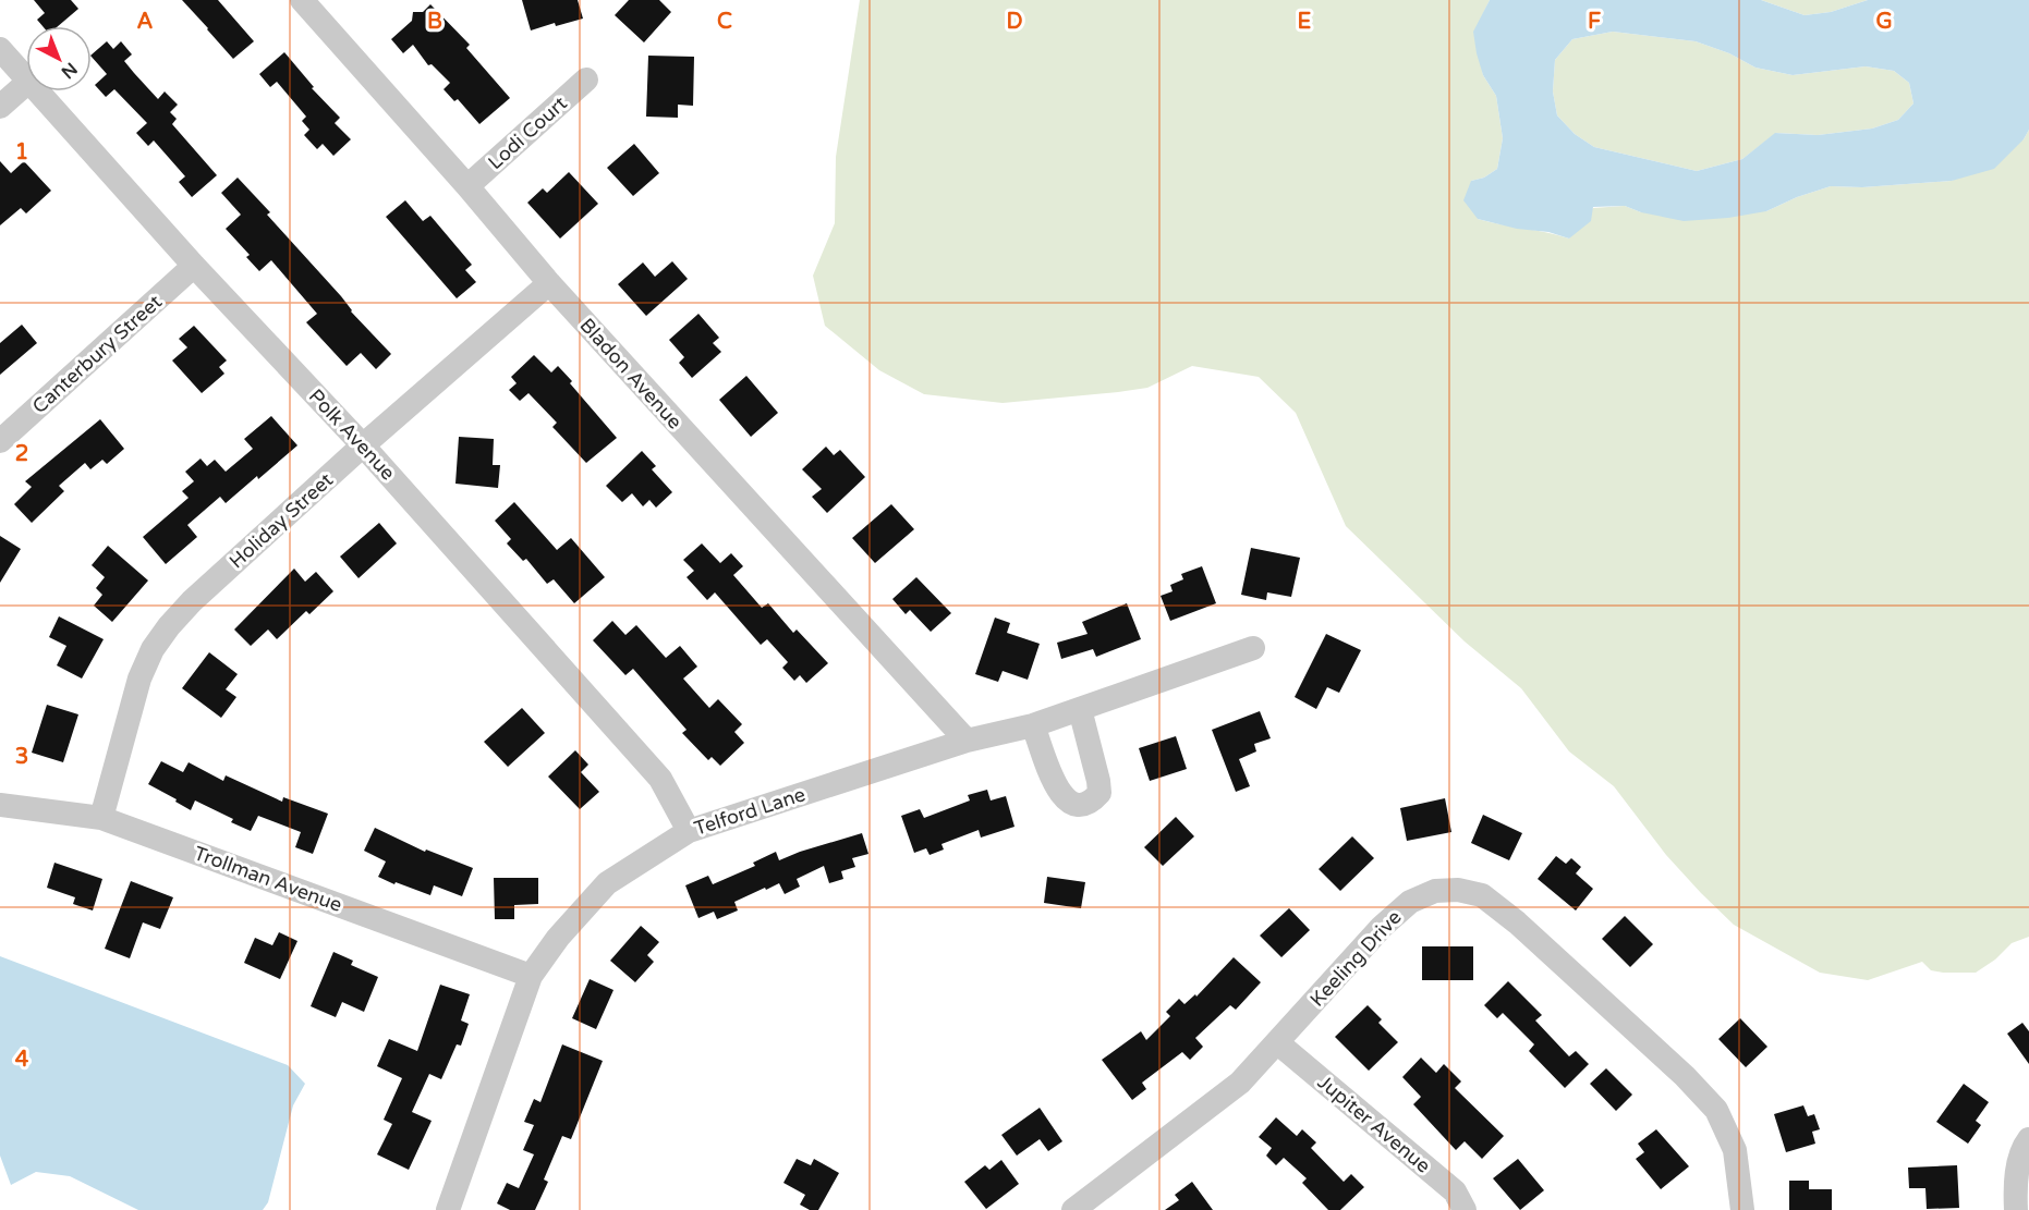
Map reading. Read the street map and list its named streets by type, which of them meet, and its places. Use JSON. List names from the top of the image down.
{
  "streets": {
    "street": [
      "Lodi Court",
      "Canterbury Street",
      "Bladon Avenue",
      "Polk Avenue",
      "Holiday Street",
      "Telford Lane",
      "Trollman Avenue",
      "Keeling Drive",
      "Jupiter Avenue"
    ]
  },
  "crossings": [
    ["Lodi Court", "Bladon Avenue"],
    ["Canterbury Street", "Polk Avenue"],
    ["Bladon Avenue", "Holiday Street"],
    ["Bladon Avenue", "Telford Lane"],
    ["Polk Avenue", "Holiday Street"],
    ["Polk Avenue", "Telford Lane"],
    ["Holiday Street", "Trollman Avenue"],
    ["Telford Lane", "Trollman Avenue"],
    ["Keeling Drive", "Jupiter Avenue"]
  ],
  "north": "bottom right",
  "grid": {
    "columns": [
      "A",
      "B",
      "C",
      "D",
      "E",
      "F",
      "G"
    ],
    "rows": [
      "1",
      "2",
      "3",
      "4"
    ]
  }
}
